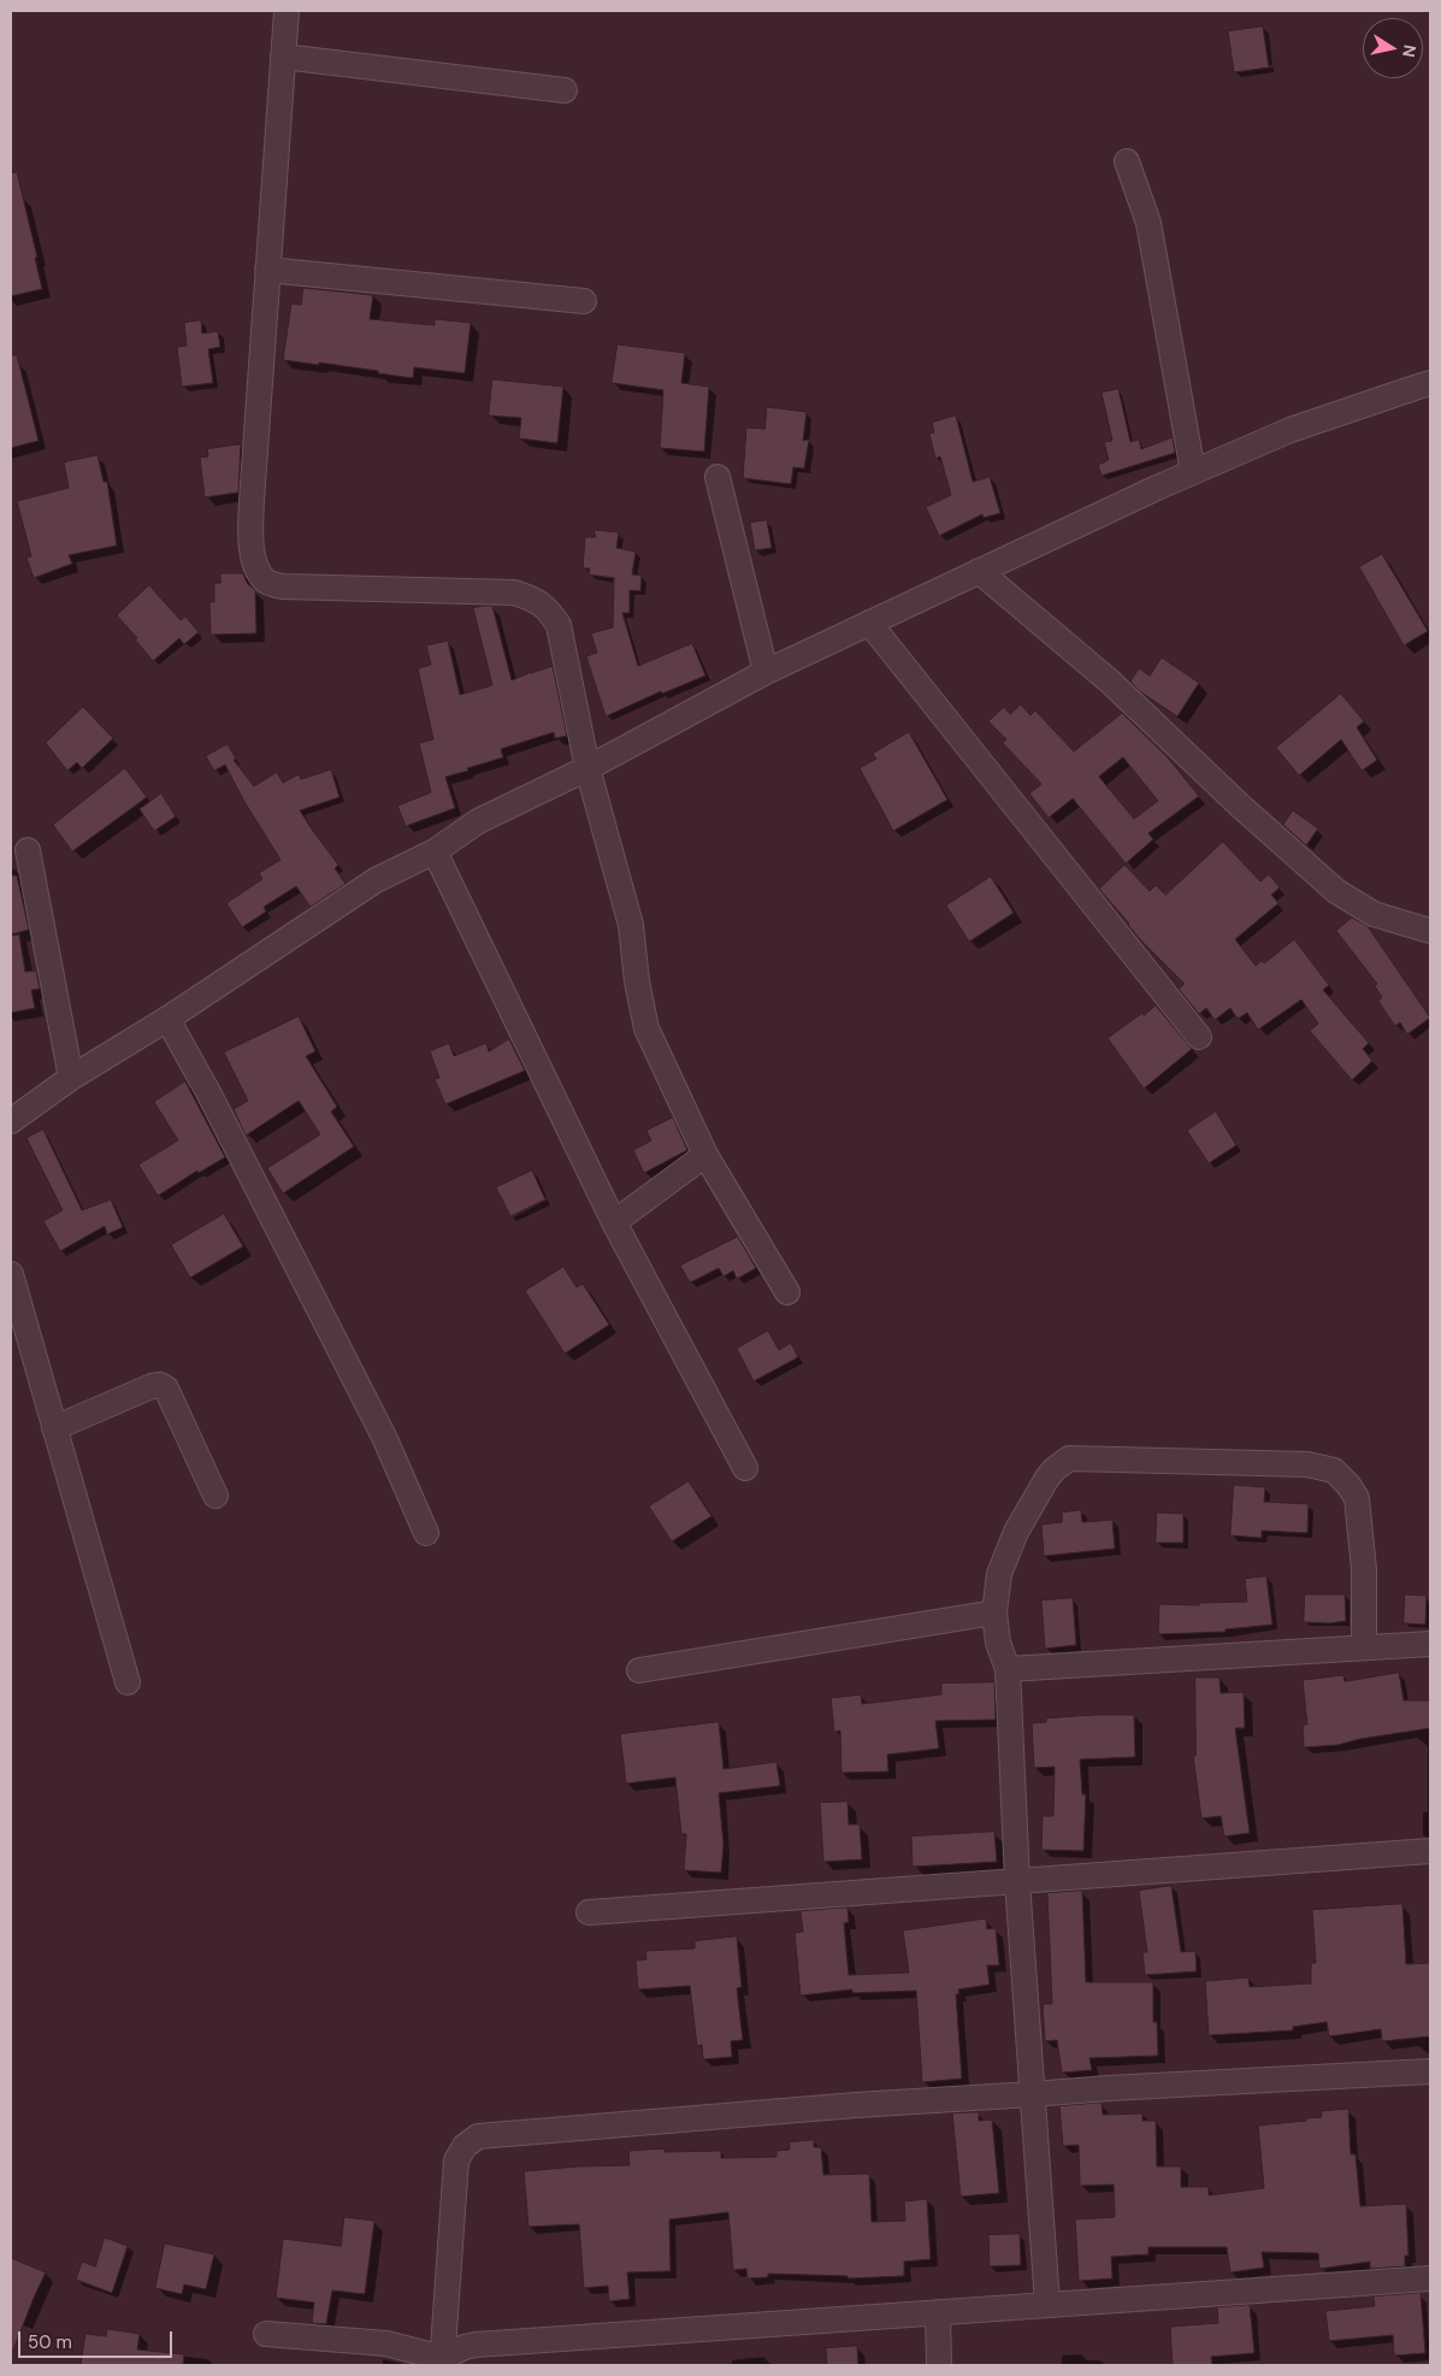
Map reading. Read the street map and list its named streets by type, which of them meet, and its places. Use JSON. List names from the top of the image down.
{
  "scale_bar": "50 m",
  "north": "right"
}
